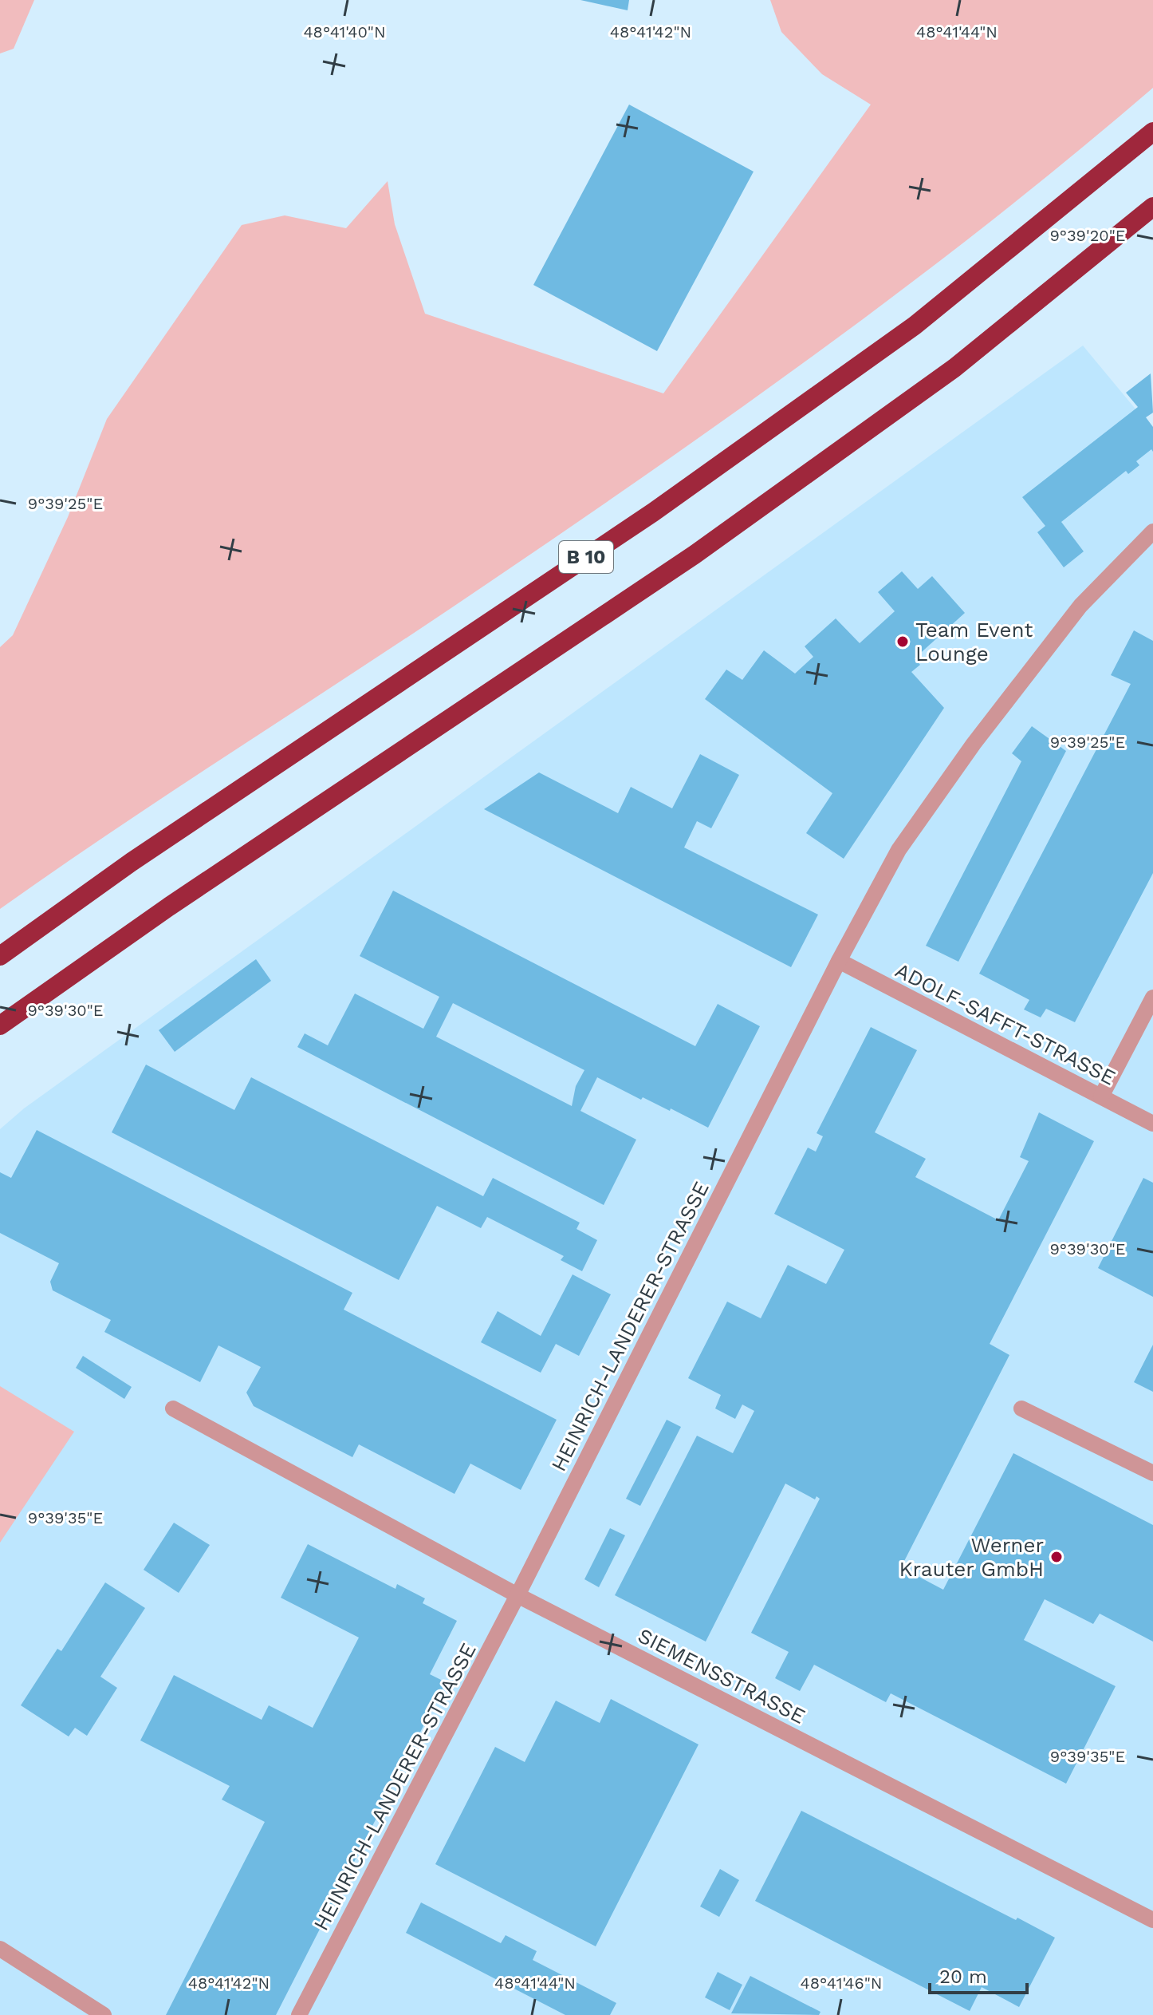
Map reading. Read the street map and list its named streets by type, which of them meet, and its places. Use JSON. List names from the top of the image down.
{
  "streets": {
    "highway": ["B 10"],
    "street": ["ADOLF-SAFFT-STRASSE", "HEINRICH-LANDERER-STRASSE", "SIEMENSSTRASSE"]
  },
  "crossings": [
    ["ADOLF-SAFFT-STRASSE", "HEINRICH-LANDERER-STRASSE"],
    ["HEINRICH-LANDERER-STRASSE", "SIEMENSSTRASSE"]
  ],
  "places": ["Team Event Lounge", "Werner Krauter GmbH"],
  "scale_bar": "20 m",
  "coordinates": [
    "48°41'40\"N",
    "48°41'42\"N",
    "48°41'44\"N",
    "9°39'20\"E",
    "9°39'25\"E",
    "9°39'30\"E",
    "9°39'35\"E",
    "48°41'46\"N"
  ]
}
